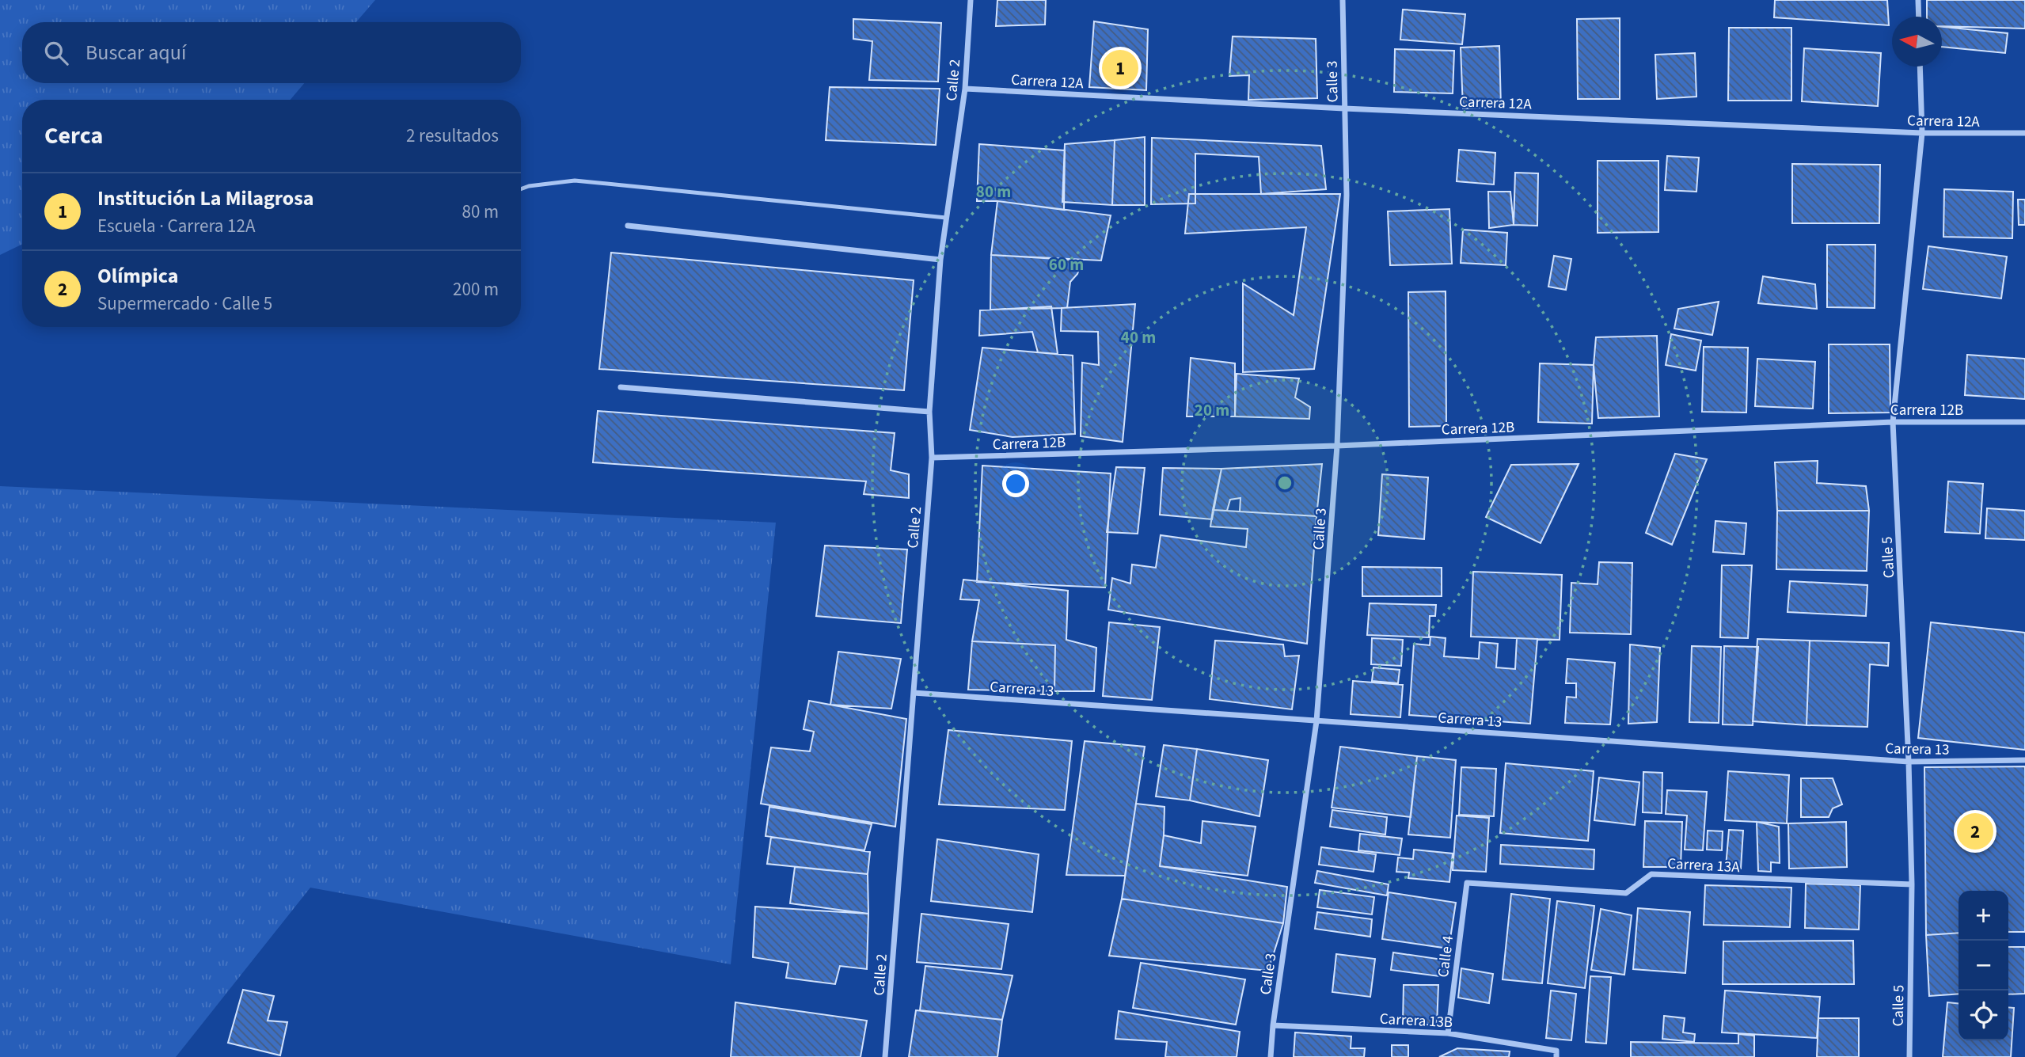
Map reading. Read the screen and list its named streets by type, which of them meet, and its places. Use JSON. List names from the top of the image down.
{
  "streets": {
    "street": [
      "Calle 2",
      "Carrera 12A",
      "Calle 3",
      "Carrera 12B",
      "Calle 5",
      "Carrera 13",
      "Carrera 13A",
      "Calle 4",
      "Carrera 13B"
    ]
  },
  "crossings": [
    ["Calle 2", "Carrera 12A"],
    ["Calle 2", "Carrera 12B"],
    ["Calle 2", "Carrera 13"],
    ["Carrera 12A", "Calle 3"],
    ["Carrera 12A", "Calle 5"],
    ["Calle 3", "Carrera 12B"],
    ["Calle 3", "Carrera 13"],
    ["Calle 3", "Carrera 13B"],
    ["Carrera 12B", "Calle 5"],
    ["Calle 5", "Carrera 13"],
    ["Calle 5", "Carrera 13A"],
    ["Carrera 13A", "Calle 4"],
    ["Calle 4", "Carrera 13B"]
  ],
  "north": "left",
  "page": {
    "search": "Buscar aquí",
    "pins": ["1", "2"],
    "heading": ["Cerca", "2 resultados"],
    "list": [
      {
        "mark": "1",
        "name": "Institución La Milagrosa",
        "note": "Escuela · Carrera 12A",
        "value": "80 m"
      },
      {
        "mark": "2",
        "name": "Olímpica",
        "note": "Supermercado · Calle 5",
        "value": "200 m"
      }
    ],
    "map_buttons": ["+", "−"]
  },
  "rings": [
    "80 m",
    "60 m",
    "40 m",
    "20 m"
  ]
}
